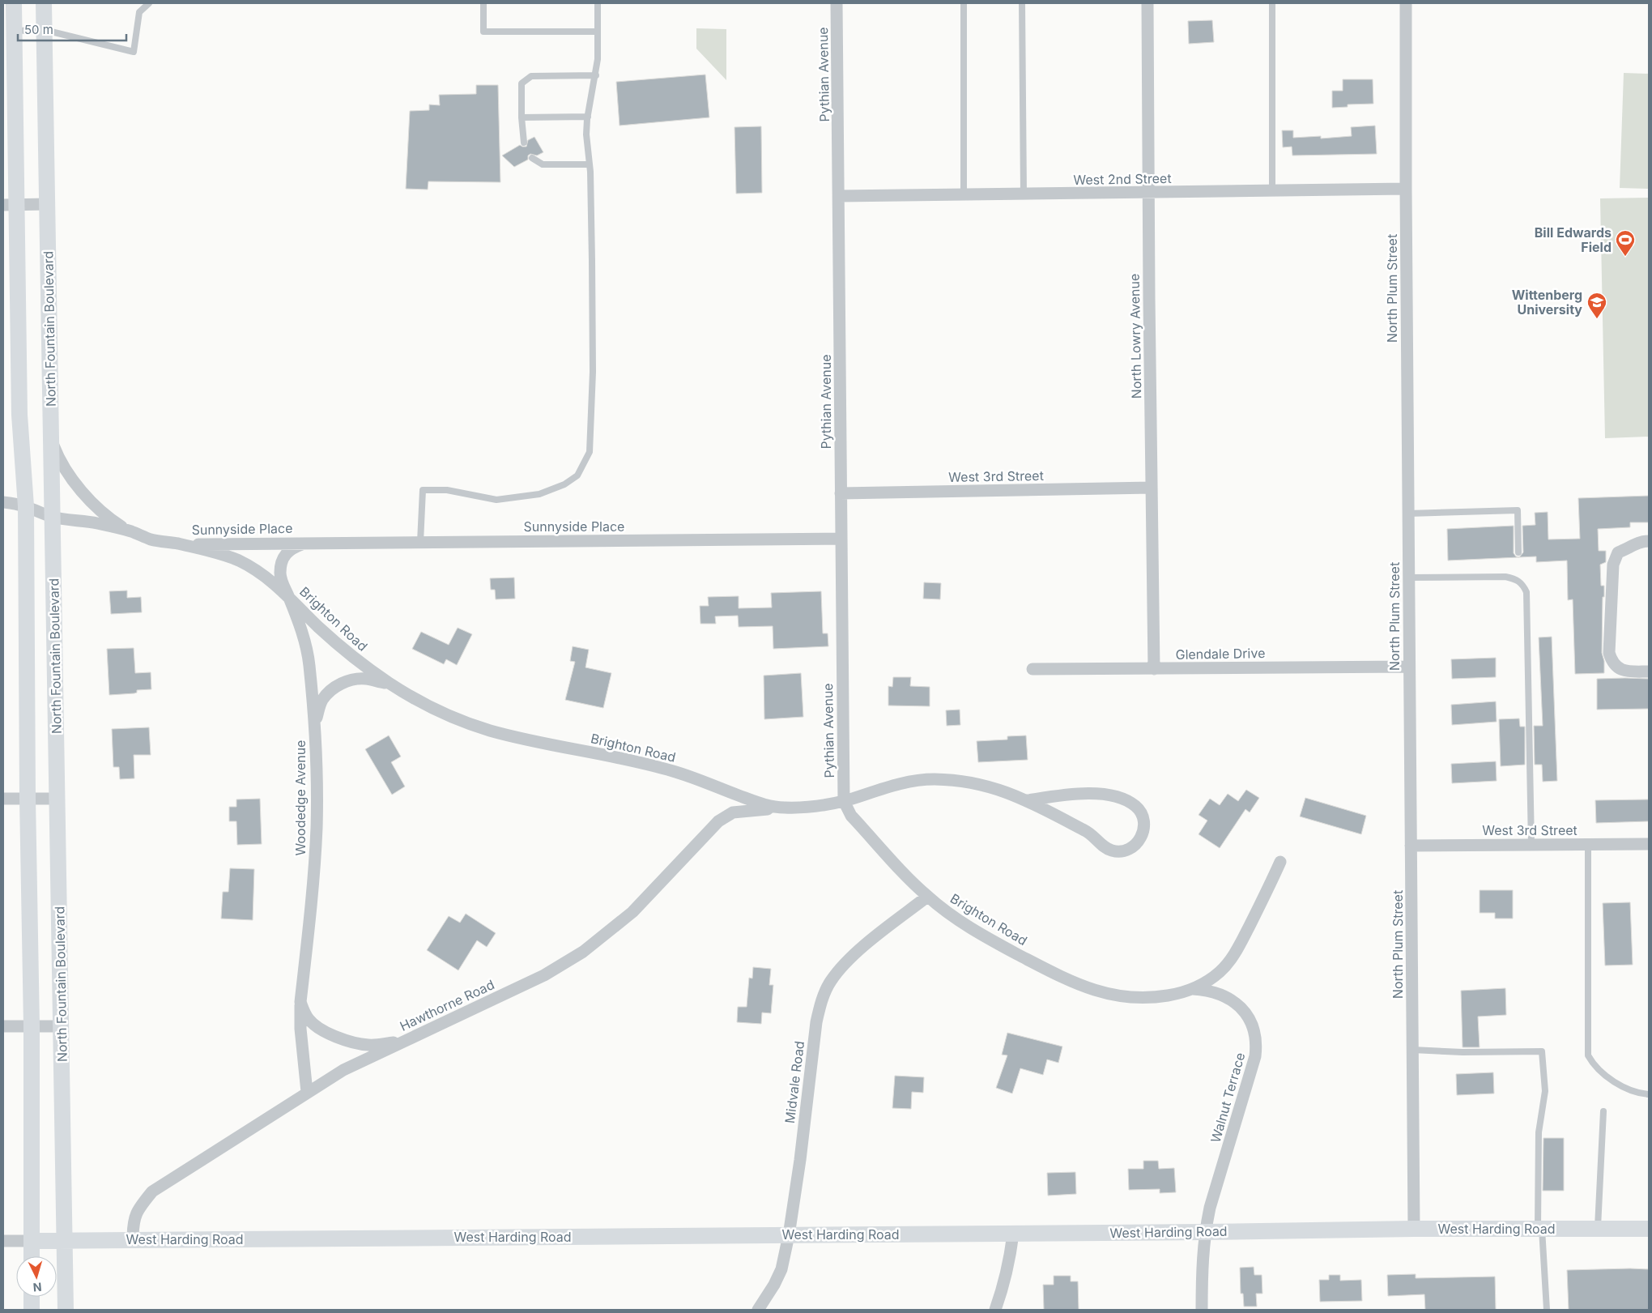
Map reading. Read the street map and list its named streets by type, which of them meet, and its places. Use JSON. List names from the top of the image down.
{
  "streets": {
    "street": [
      "Pythian Avenue",
      "West 2nd Street",
      "North Plum Street",
      "North Fountain Boulevard",
      "North Lowry Avenue",
      "West 3rd Street",
      "Sunnyside Place",
      "Brighton Road",
      "Glendale Drive",
      "Woodedge Avenue",
      "Hawthorne Road",
      "Midvale Road",
      "Walnut Terrace",
      "West Harding Road"
    ]
  },
  "crossings": [
    ["Pythian Avenue", "West 2nd Street"],
    ["Pythian Avenue", "West 3rd Street"],
    ["Pythian Avenue", "Sunnyside Place"],
    ["Pythian Avenue", "Brighton Road"],
    ["West 2nd Street", "North Plum Street"],
    ["West 2nd Street", "North Lowry Avenue"],
    ["North Plum Street", "West 3rd Street"],
    ["North Plum Street", "Glendale Drive"],
    ["North Plum Street", "West Harding Road"],
    ["North Fountain Boulevard", "Brighton Road"],
    ["North Fountain Boulevard", "West Harding Road"],
    ["North Lowry Avenue", "West 3rd Street"],
    ["North Lowry Avenue", "Glendale Drive"],
    ["Sunnyside Place", "Brighton Road"],
    ["Sunnyside Place", "Woodedge Avenue"],
    ["Brighton Road", "Woodedge Avenue"],
    ["Brighton Road", "Hawthorne Road"],
    ["Brighton Road", "Midvale Road"],
    ["Brighton Road", "Walnut Terrace"],
    ["Woodedge Avenue", "Hawthorne Road"],
    ["Hawthorne Road", "West Harding Road"],
    ["Midvale Road", "West Harding Road"],
    ["Walnut Terrace", "West Harding Road"]
  ],
  "places": {
    "sports": ["Bill Edwards Field"],
    "school or university": ["Wittenberg University"]
  },
  "scale_bar": "50 m",
  "north": "bottom"
}
